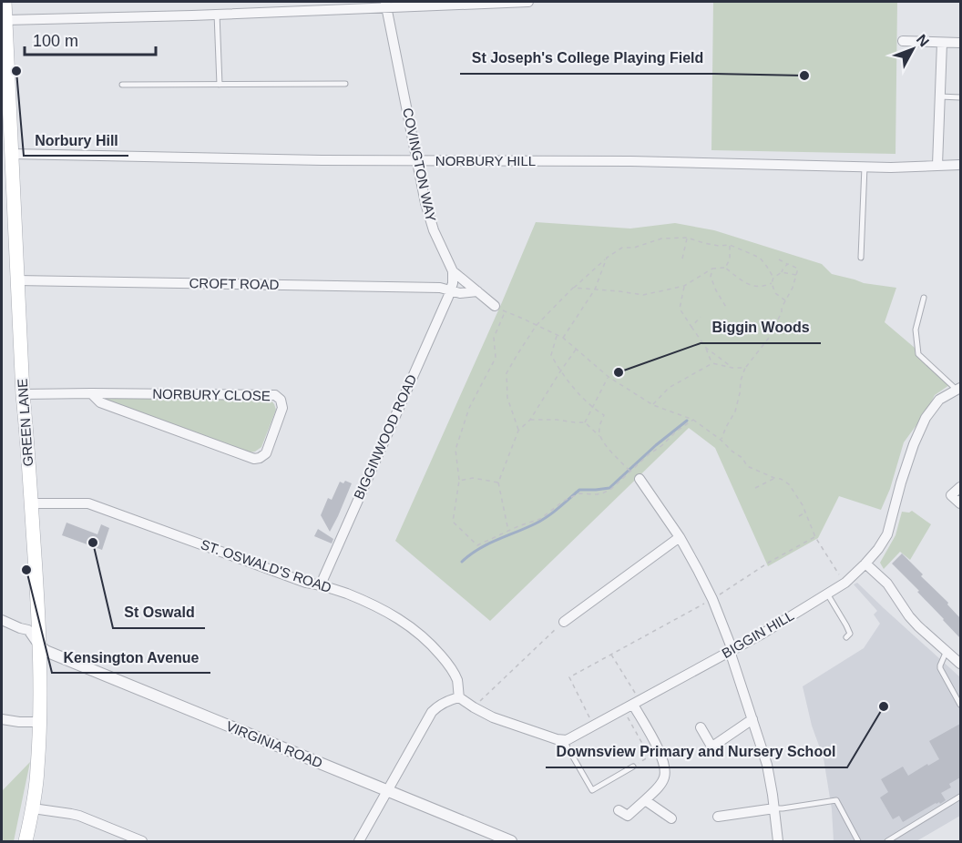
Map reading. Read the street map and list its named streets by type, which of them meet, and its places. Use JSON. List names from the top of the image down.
{
  "streets": {
    "main road": ["GREEN LANE"],
    "street": [
      "NORBURY HILL",
      "COVINGTON WAY",
      "CROFT ROAD",
      "NORBURY CLOSE",
      "BIGGINWOOD ROAD",
      "ST. OSWALD'S ROAD",
      "BIGGIN HILL",
      "VIRGINIA ROAD"
    ]
  },
  "crossings": [
    ["NORBURY HILL", "COVINGTON WAY"],
    ["NORBURY HILL", "GREEN LANE"],
    ["COVINGTON WAY", "CROFT ROAD"],
    ["COVINGTON WAY", "BIGGINWOOD ROAD"],
    ["CROFT ROAD", "GREEN LANE"],
    ["CROFT ROAD", "BIGGINWOOD ROAD"],
    ["NORBURY CLOSE", "GREEN LANE"],
    ["GREEN LANE", "ST. OSWALD'S ROAD"],
    ["GREEN LANE", "VIRGINIA ROAD"],
    ["BIGGINWOOD ROAD", "ST. OSWALD'S ROAD"]
  ],
  "places": [
    "Norbury Hill",
    "St Joseph's College Playing Field",
    "Biggin Woods",
    "St Oswald",
    "Kensington Avenue",
    "Downsview Primary and Nursery School"
  ],
  "scale_bar": "100 m",
  "north": "top right"
}
